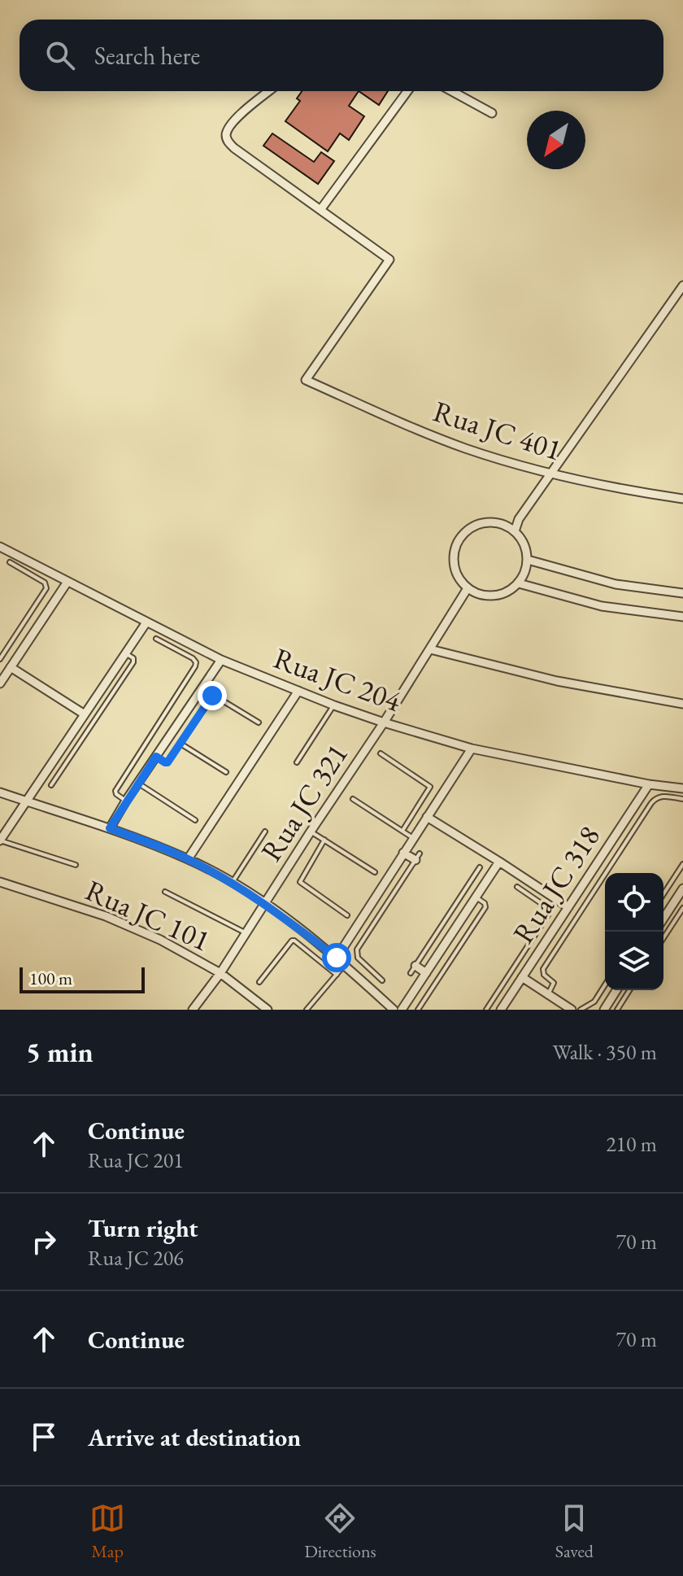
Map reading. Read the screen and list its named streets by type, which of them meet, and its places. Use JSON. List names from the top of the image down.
{
  "streets": {
    "street": [
      "Rua JC 401",
      "Rua JC 204",
      "Rua JC 321",
      "Rua JC 318",
      "Rua JC 101"
    ]
  },
  "crossings": [
    ["Rua JC 204", "Rua JC 321"],
    ["Rua JC 204", "Rua JC 318"],
    ["Rua JC 321", "Rua JC 101"]
  ],
  "scale_bar": "100 m",
  "north": "bottom left",
  "page": {
    "search": "Search here",
    "scale": "100 m",
    "heading": ["5 min", "Walk · 350 m"],
    "list": [
      ["Continue", "Rua JC 201", "210 m"],
      ["Turn right", "Rua JC 206", "70 m"],
      ["Continue", "70 m"],
      "Arrive at destination"
    ],
    "nav": ["Map", "Directions", "Saved"]
  }
}
